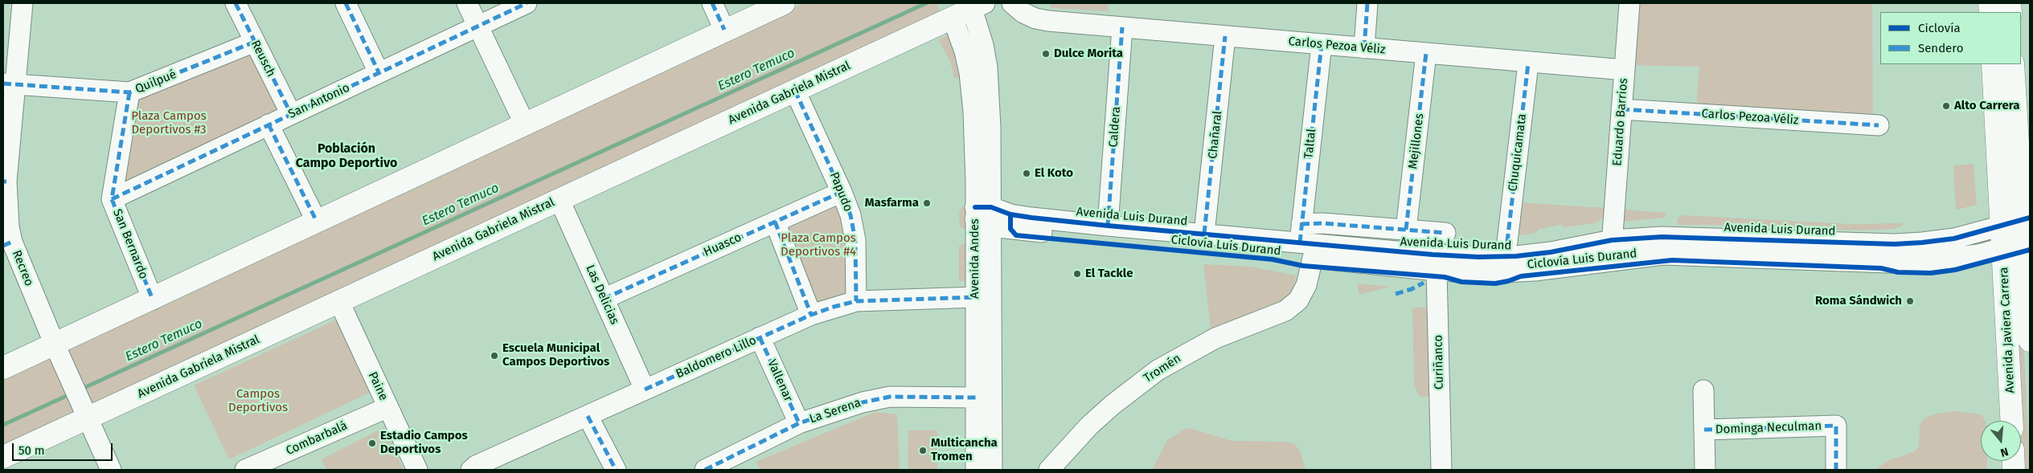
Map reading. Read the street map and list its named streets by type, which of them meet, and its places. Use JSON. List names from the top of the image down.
{
  "streets": {
    "main road": ["Avenida Gabriela Mistral", "Avenida Javiera Carrera"],
    "street": [
      "Carlos Pezoa Véliz",
      "Reusch",
      "Quilpué",
      "San Antonio",
      "Eduardo Barrios",
      "Caldera",
      "Chañaral",
      "Mejillones",
      "Taltal",
      "Chuquicamata",
      "Papudo",
      "Avenida Luis Durand",
      "San Bernardo",
      "Huasco",
      "Avenida Andes",
      "Recreo",
      "Las Delicias",
      "Baldomero Lillo",
      "Curiñanco",
      "Tromén",
      "Vallenar",
      "Paine",
      "La Serena",
      "Dominga Neculman",
      "Combarbalá"
    ],
    "cycle path": ["Ciclovía Luis Durand"]
  },
  "crossings": [
    ["Carlos Pezoa Véliz", "Eduardo Barrios"],
    ["Carlos Pezoa Véliz", "Caldera"],
    ["Carlos Pezoa Véliz", "Chañaral"],
    ["Carlos Pezoa Véliz", "Mejillones"],
    ["Carlos Pezoa Véliz", "Taltal"],
    ["Carlos Pezoa Véliz", "Chuquicamata"],
    ["Reusch", "Quilpué"],
    ["Reusch", "San Antonio"],
    ["Quilpué", "San Bernardo"],
    ["Quilpué", "Recreo"],
    ["Avenida Gabriela Mistral", "Papudo"],
    ["Avenida Gabriela Mistral", "Avenida Andes"],
    ["Avenida Gabriela Mistral", "Recreo"],
    ["Avenida Gabriela Mistral", "Las Delicias"],
    ["Avenida Gabriela Mistral", "Paine"],
    ["San Antonio", "San Bernardo"],
    ["Eduardo Barrios", "Avenida Luis Durand"],
    ["Caldera", "Avenida Luis Durand"],
    ["Chañaral", "Avenida Luis Durand"],
    ["Taltal", "Avenida Luis Durand"],
    ["Taltal", "Tromén"],
    ["Papudo", "Huasco"],
    ["Papudo", "Baldomero Lillo"],
    ["Avenida Luis Durand", "Avenida Andes"],
    ["Avenida Luis Durand", "Avenida Javiera Carrera"],
    ["Avenida Luis Durand", "Curiñanco"],
    ["Avenida Luis Durand", "Tromén"],
    ["Huasco", "Las Delicias"],
    ["Avenida Andes", "Baldomero Lillo"],
    ["Avenida Andes", "La Serena"],
    ["Las Delicias", "Baldomero Lillo"],
    ["Baldomero Lillo", "Vallenar"],
    ["Vallenar", "La Serena"],
    ["Paine", "Combarbalá"]
  ],
  "districts": ["Población Campo Deportivo"],
  "water": ["Estero Temuco"],
  "parks": ["Plaza Campos Deportivos #3", "Plaza Campos Deportivos #4", "Campos Deportivos"],
  "places": [
    "Dulce Morita",
    "Alto Carrera",
    "El Koto",
    "Masfarma",
    "El Tackle",
    "Roma Sándwich",
    "Escuela Municipal Campos Deportivos",
    "Estadio Campos Deportivos",
    "Multicancha Tromen"
  ],
  "legend": ["Ciclovía", "Sendero"],
  "scale_bar": "50 m",
  "north": "bottom"
}
